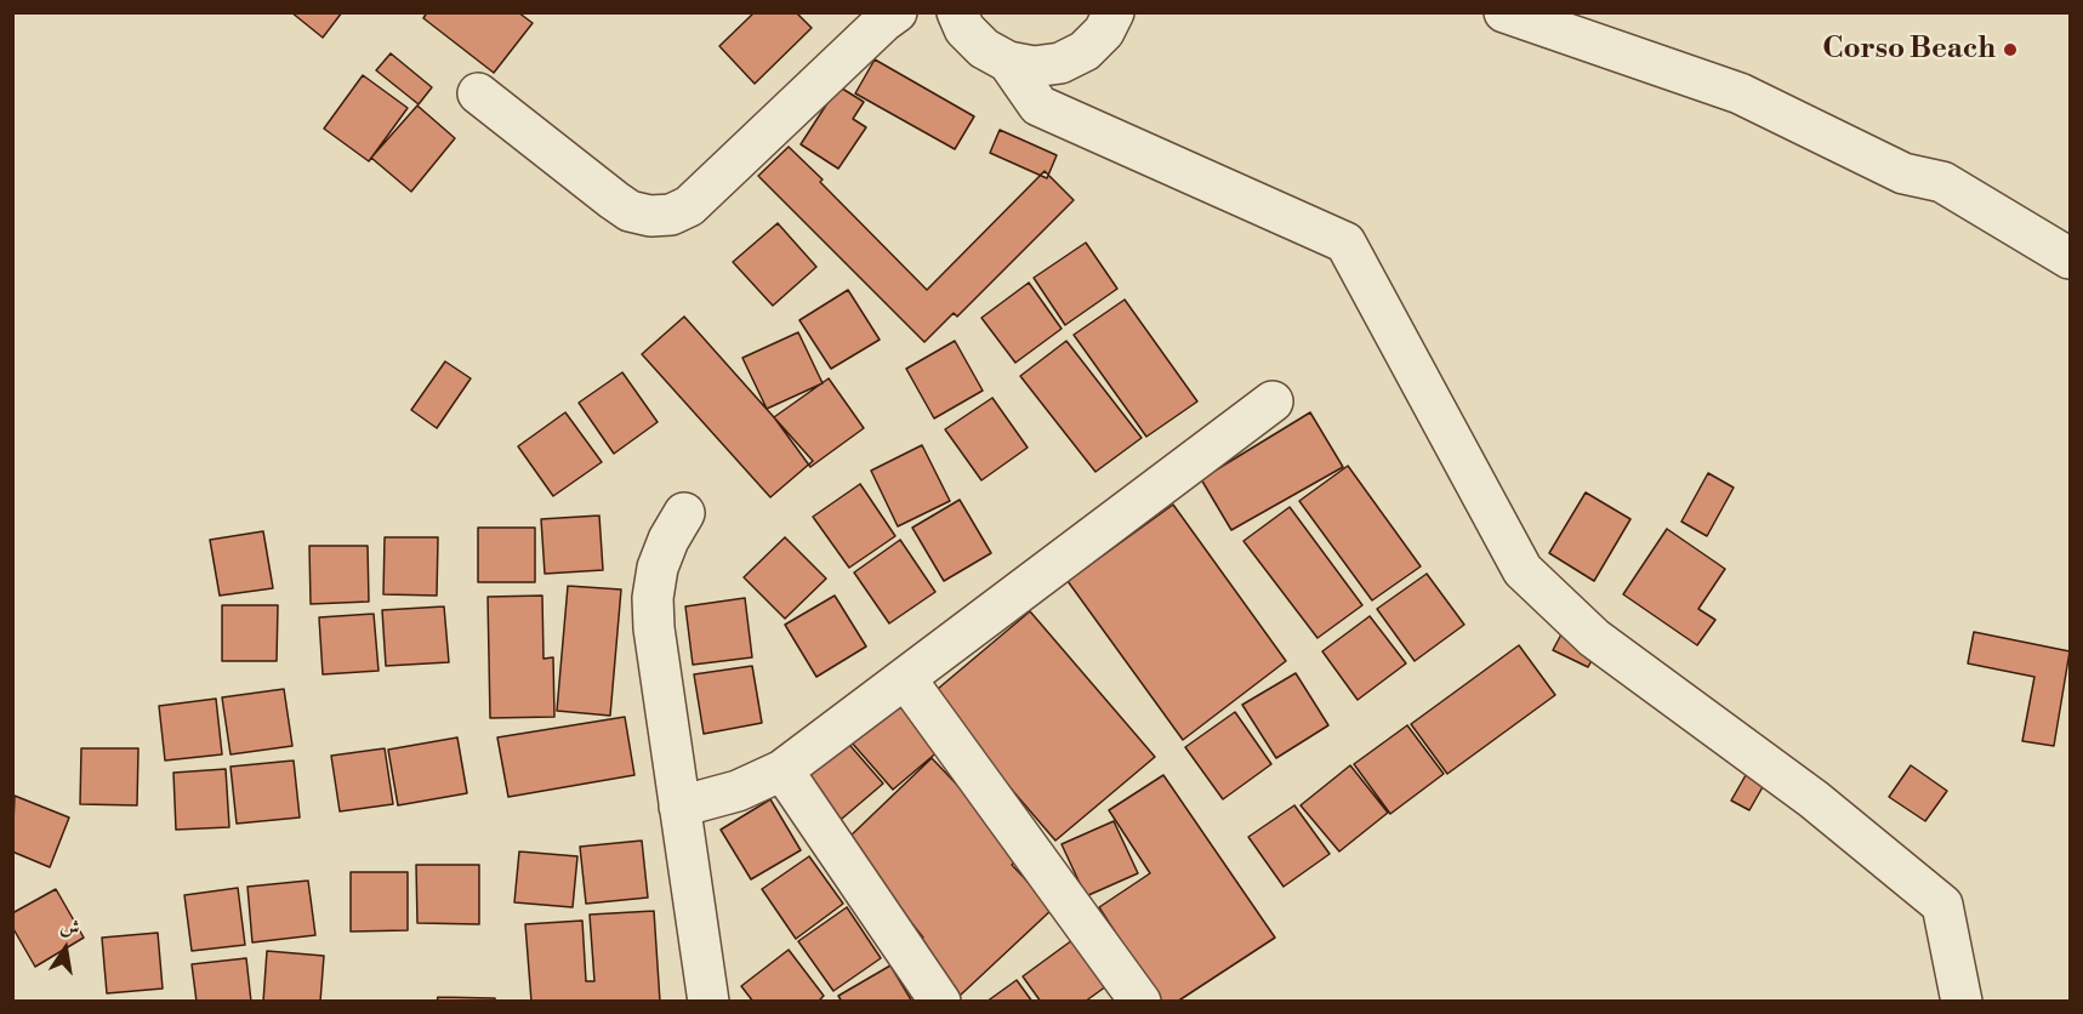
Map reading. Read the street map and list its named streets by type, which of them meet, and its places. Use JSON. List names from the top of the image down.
{
  "places": ["Corso Beach"],
  "north": "top"
}
